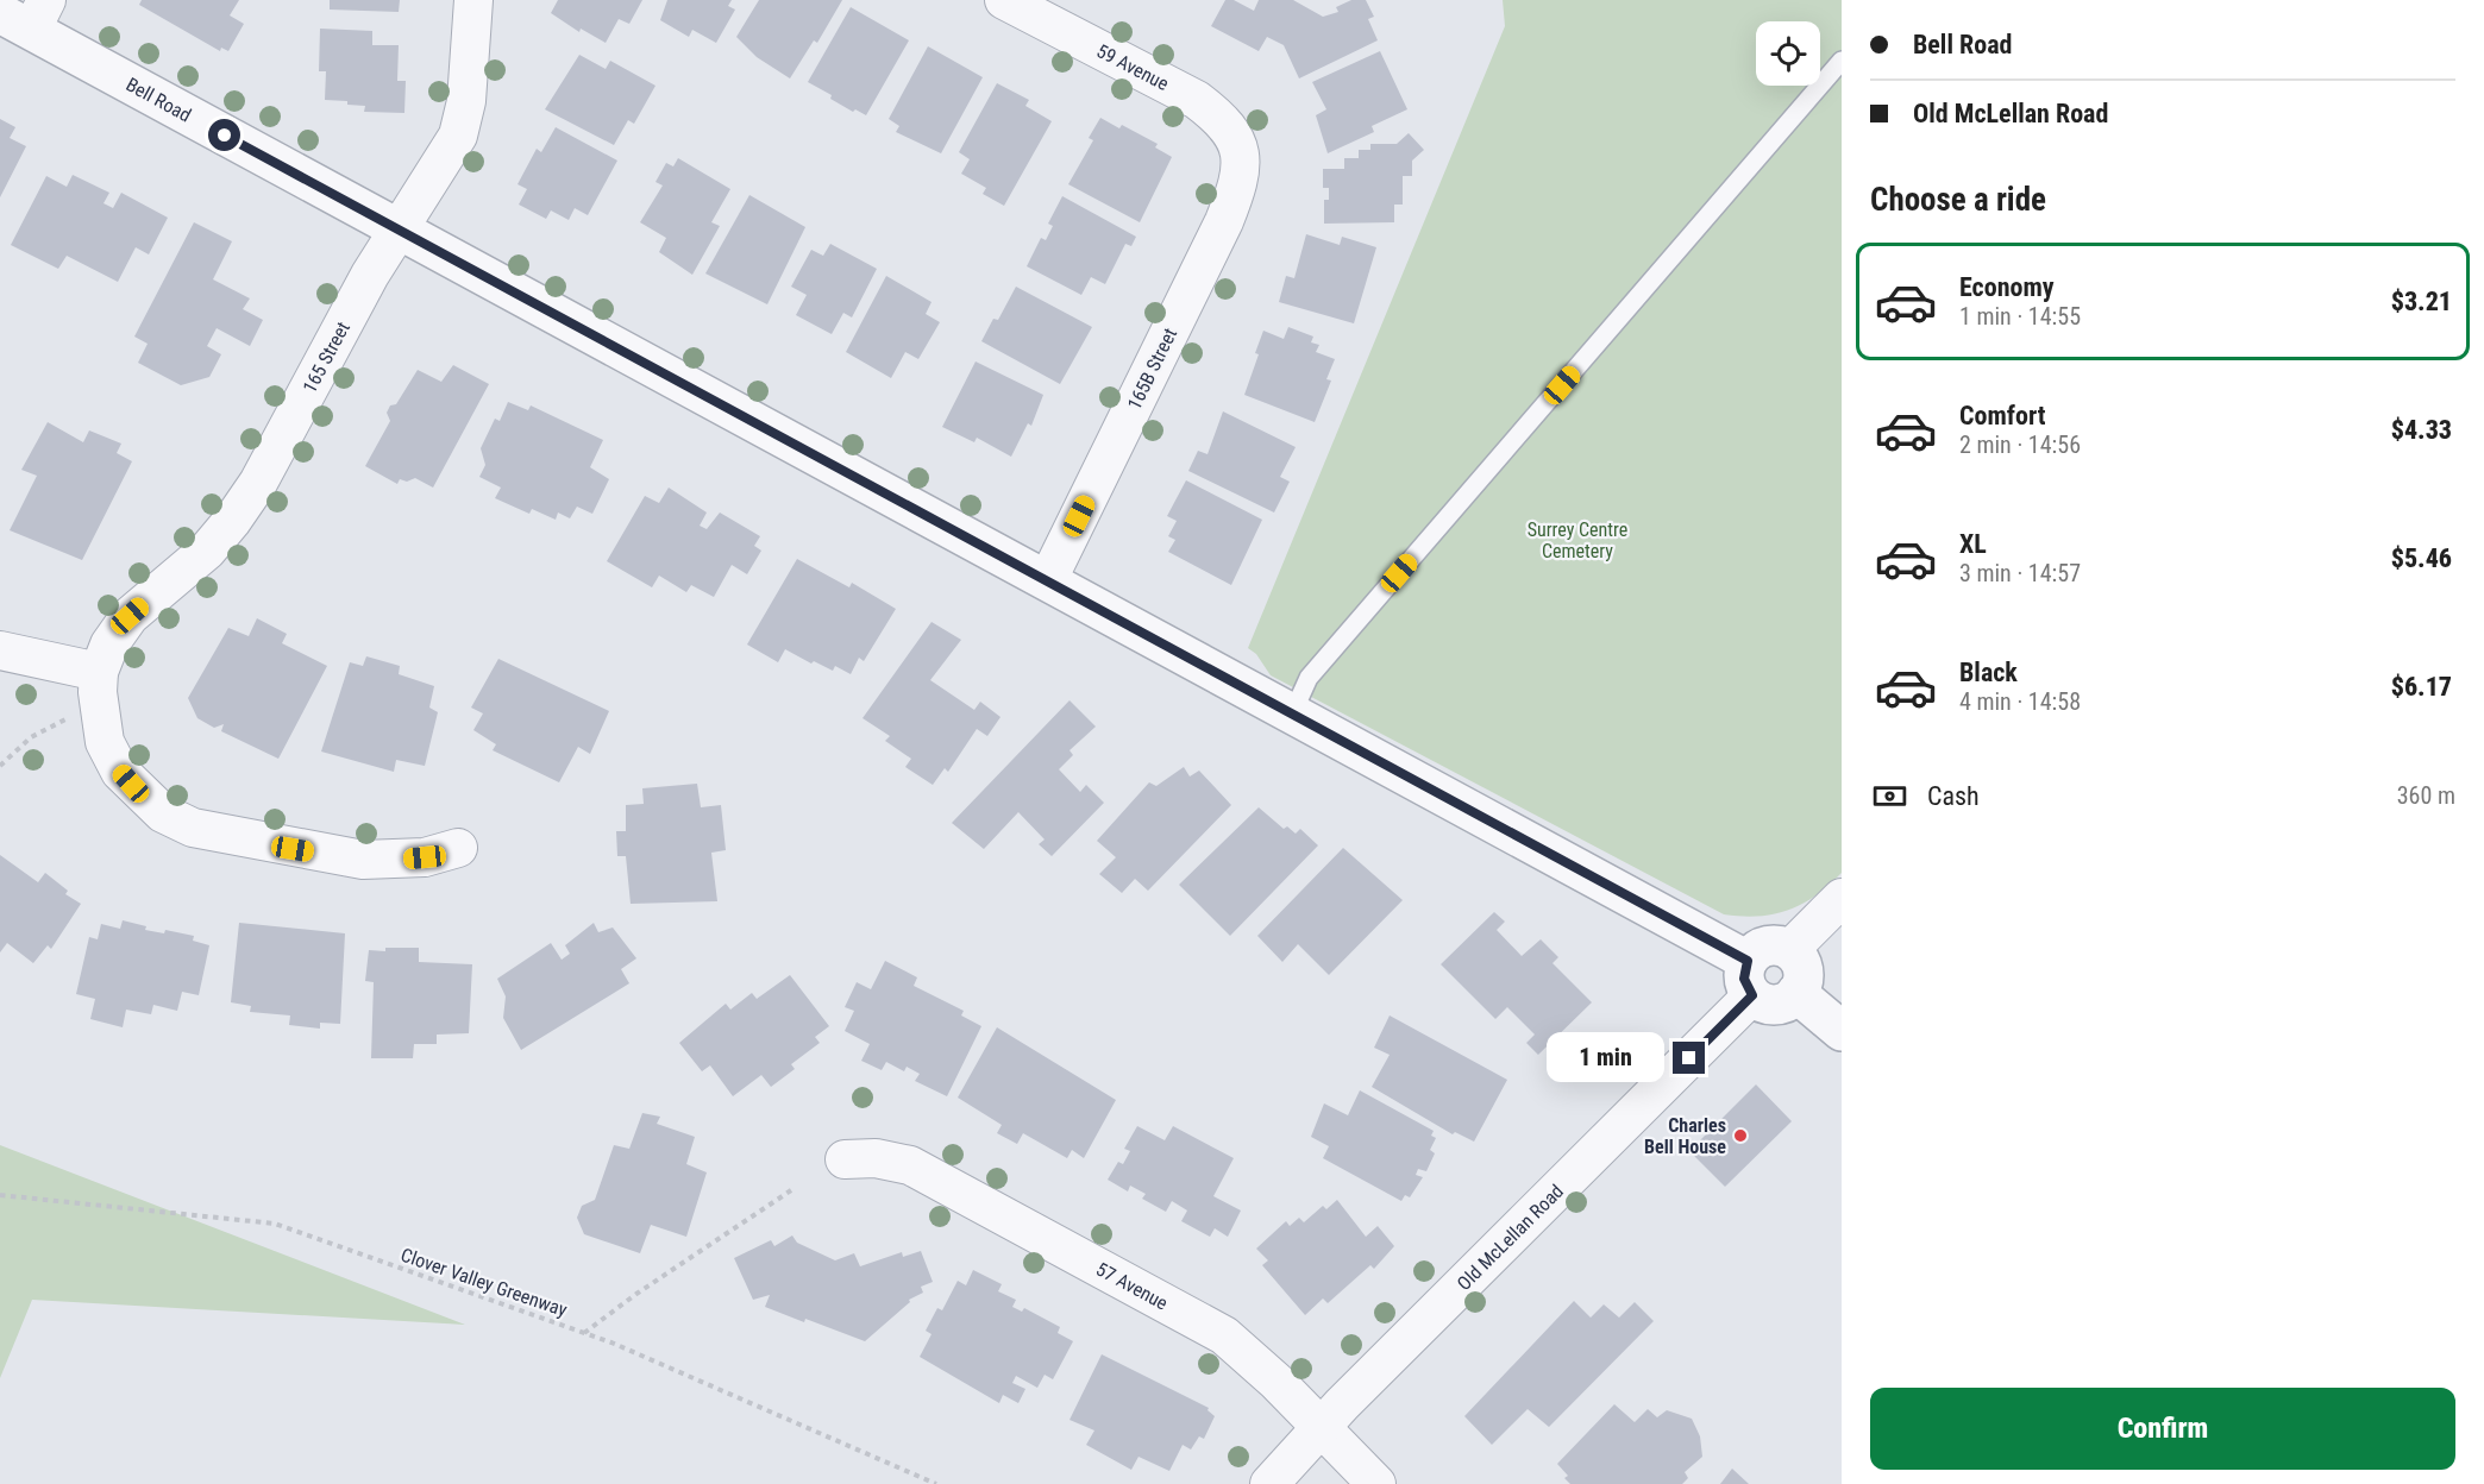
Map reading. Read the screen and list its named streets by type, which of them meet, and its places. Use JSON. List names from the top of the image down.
{
  "streets": {
    "street": [
      "59 Avenue",
      "Bell Road",
      "165 Street",
      "165B Street",
      "Old McLellan Road",
      "57 Avenue"
    ],
    "path": ["Clover Valley Greenway"]
  },
  "crossings": [
    ["59 Avenue", "165B Street"],
    ["Bell Road", "165 Street"],
    ["Bell Road", "165B Street"],
    ["Bell Road", "Old McLellan Road"],
    ["Old McLellan Road", "57 Avenue"]
  ],
  "parks": ["Surrey Centre Cemetery"],
  "places": ["Charles Bell House"],
  "page": {
    "banner": ["Bell Road", "Old McLellan Road"],
    "heading": "Choose a ride",
    "list": [
      {
        "name": "Economy",
        "note": "1 min · 14:55",
        "value": "$3.21"
      },
      {
        "name": "Comfort",
        "note": "2 min · 14:56",
        "value": "$4.33"
      },
      {
        "name": "XL",
        "note": "3 min · 14:57",
        "value": "$5.46"
      },
      {
        "name": "Black",
        "note": "4 min · 14:58",
        "value": "$6.17"
      }
    ],
    "pay": ["Cash", "360 m"],
    "bubble": "1 min",
    "buttons": "Confirm"
  }
}
